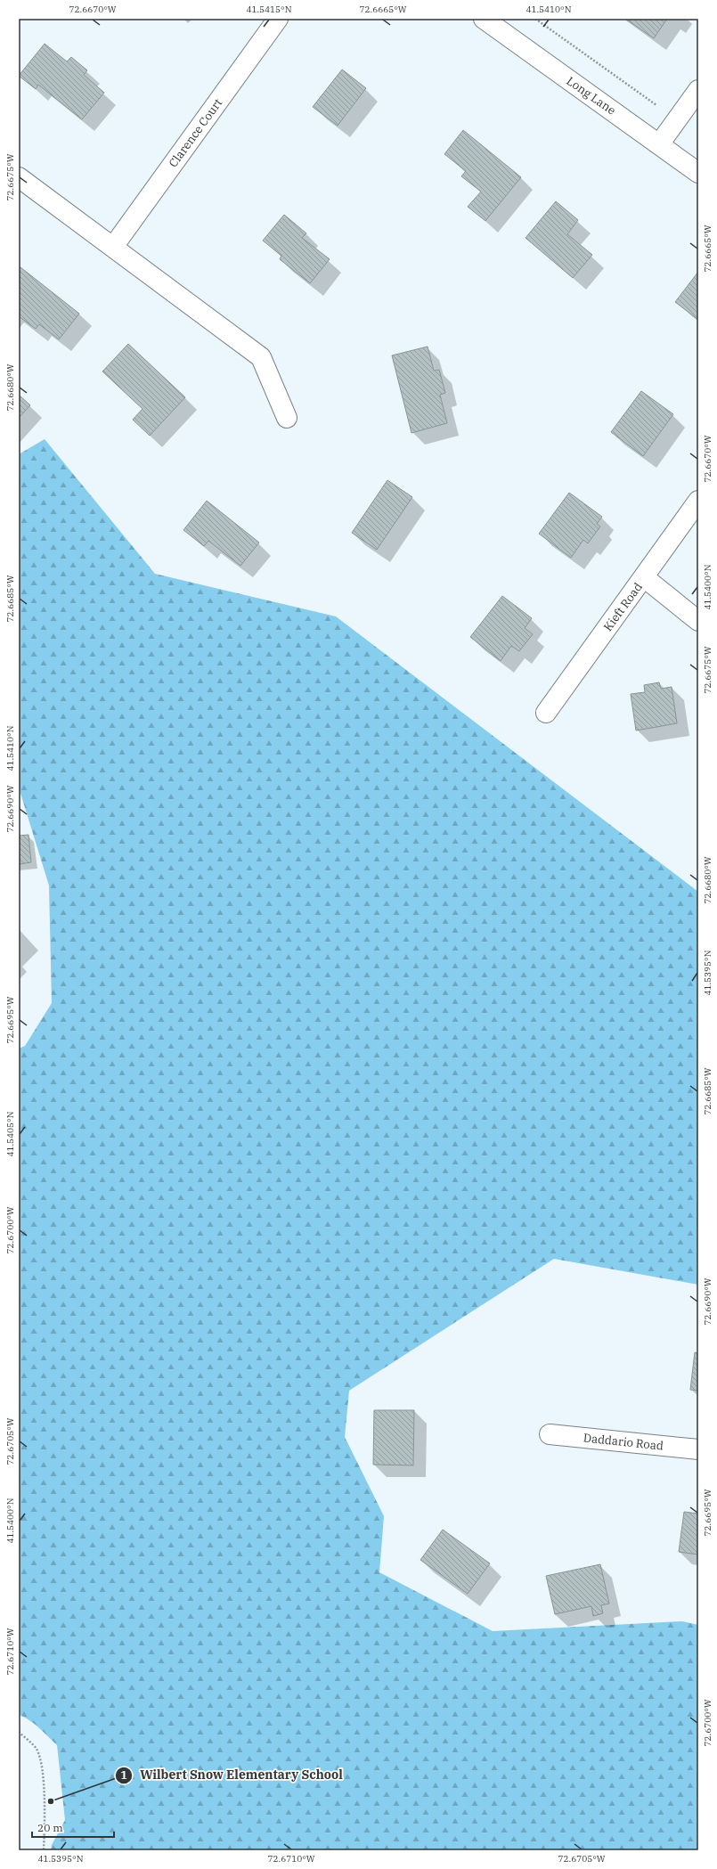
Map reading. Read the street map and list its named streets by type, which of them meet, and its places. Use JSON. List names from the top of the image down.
{
  "streets": {
    "street": [
      "Long Lane",
      "Clarence Court",
      "Kieft Road",
      "Daddario Road"
    ]
  },
  "places": ["Wilbert Snow Elementary School"],
  "scale_bar": "20 m",
  "coordinates": [
    "72.6670°W",
    "41.5415°N",
    "72.6665°W",
    "41.5410°N",
    "72.6675°W",
    "72.6680°W",
    "41.5400°N",
    "72.6685°W",
    "72.6690°W",
    "41.5395°N",
    "72.6695°W",
    "41.5405°N",
    "72.6700°W",
    "72.6705°W",
    "72.6710°W"
  ]
}
